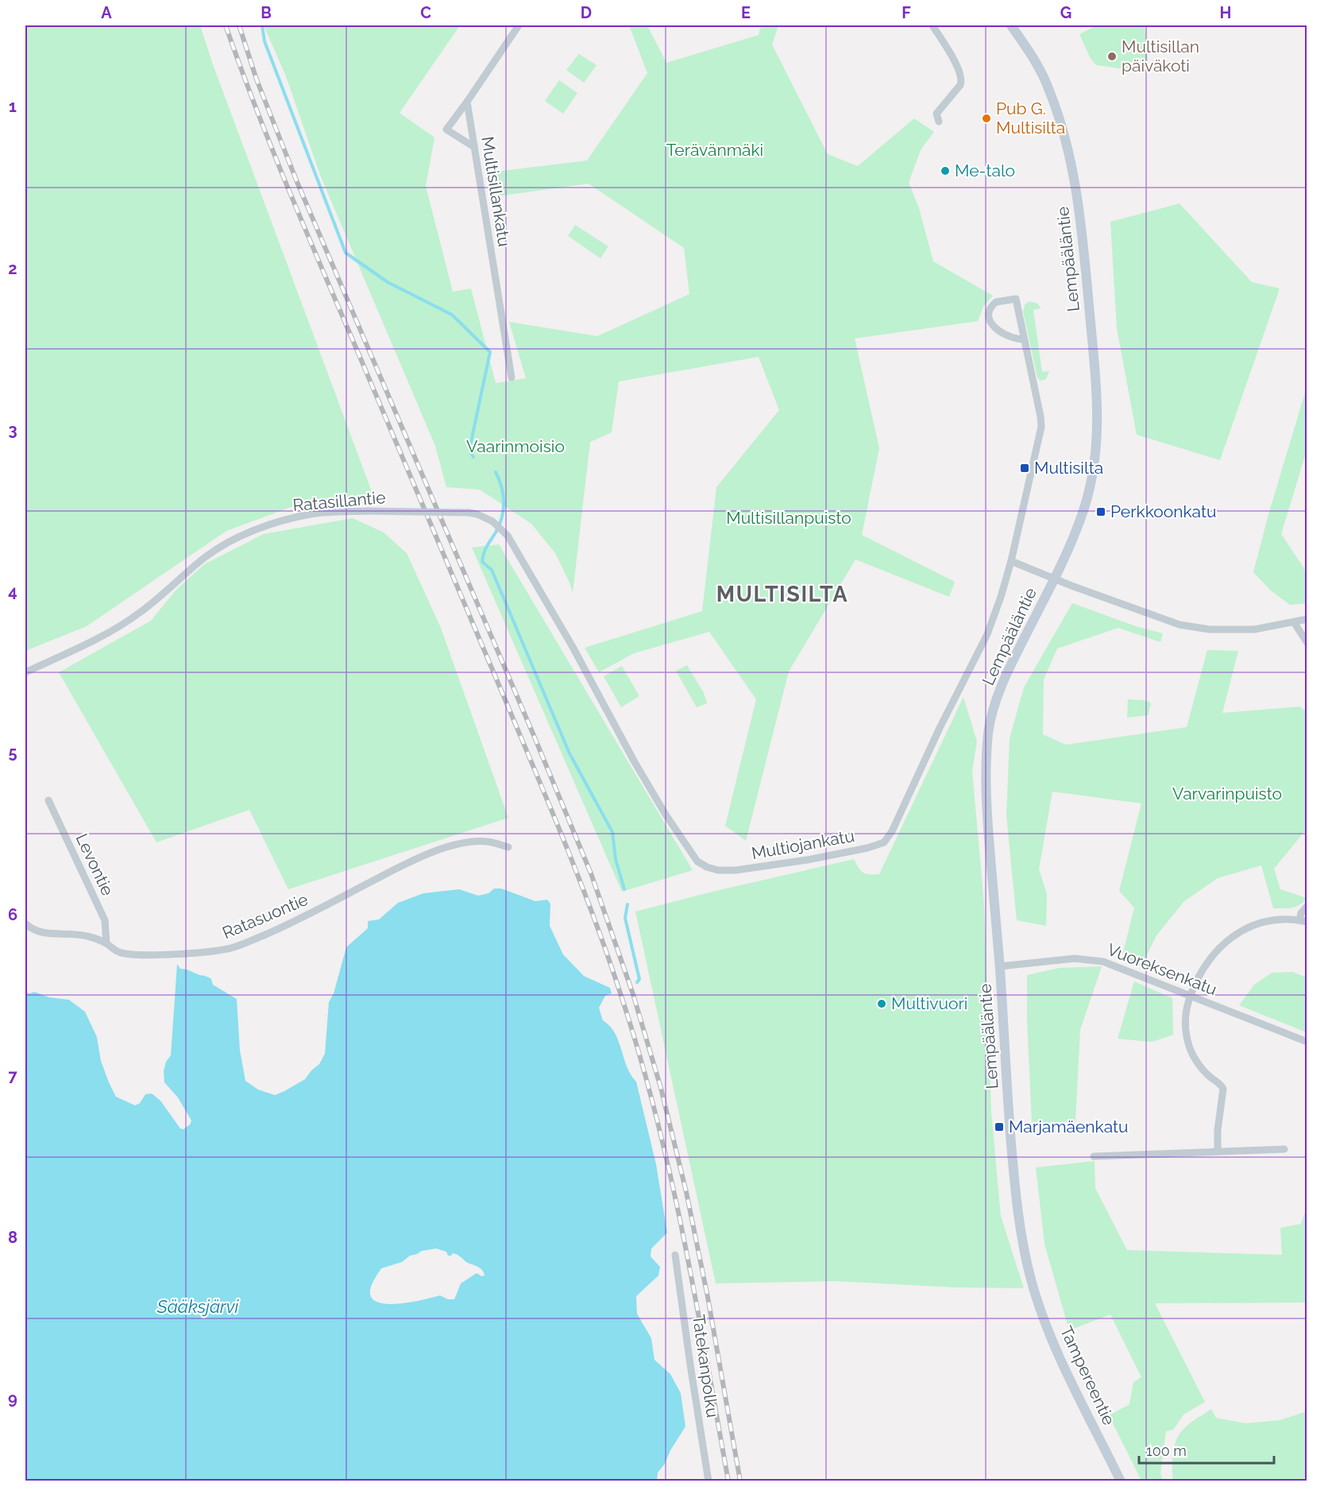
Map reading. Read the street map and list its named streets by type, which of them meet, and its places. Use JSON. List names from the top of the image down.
{
  "streets": {
    "main road": ["Lempääläntie", "Tampereentie"],
    "street": [
      "Multisillankatu",
      "Ratasillantie",
      "Multiojankatu",
      "Levontie",
      "Ratasuontie",
      "Vuoreksenkatu",
      "Tatekanpolku"
    ]
  },
  "crossings": [
    ["Lempääläntie", "Vuoreksenkatu"],
    ["Lempääläntie", "Tampereentie"],
    ["Ratasillantie", "Multiojankatu"],
    ["Levontie", "Ratasuontie"]
  ],
  "districts": ["MULTISILTA"],
  "water": ["Sääksjärvi"],
  "parks": [
    "Terävänmäki",
    "Vaarinmoisio",
    "Multisillanpuisto",
    "Varvarinpuisto"
  ],
  "places": {
    "other": [
      "Multisillan päiväkoti",
      "Pub G. Multisilta",
      "Me-talo",
      "Multivuori"
    ],
    "transit": ["Multisilta", "Perkkoonkatu", "Marjamäenkatu"]
  },
  "scale_bar": "100 m",
  "grid": {
    "columns": [
      "A",
      "B",
      "C",
      "D",
      "E",
      "F",
      "G",
      "H"
    ],
    "rows": [
      "1",
      "2",
      "3",
      "4",
      "5",
      "6",
      "7",
      "8",
      "9"
    ]
  }
}
